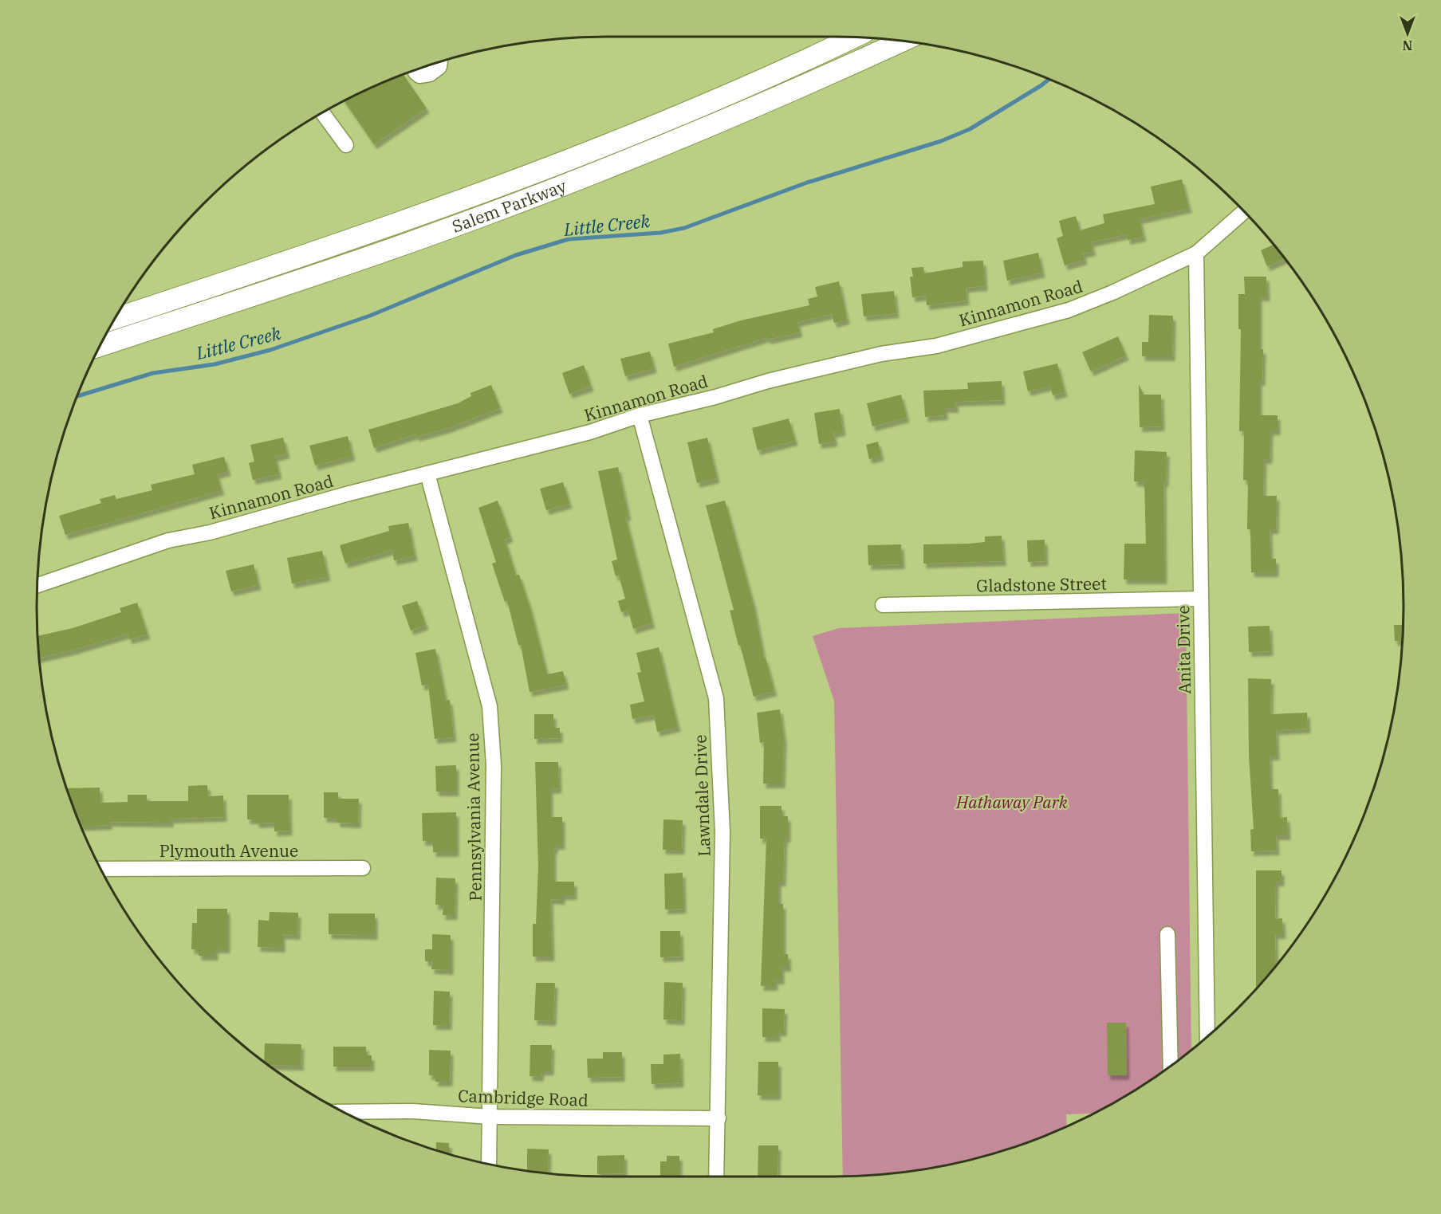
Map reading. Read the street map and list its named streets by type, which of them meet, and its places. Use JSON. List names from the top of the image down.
{
  "streets": {
    "highway": ["Salem Parkway"],
    "street": [
      "Kinnamon Road",
      "Gladstone Street",
      "Anita Drive",
      "Lawndale Drive",
      "Pennsylvania Avenue",
      "Plymouth Avenue",
      "Cambridge Road"
    ]
  },
  "crossings": [
    ["Kinnamon Road", "Anita Drive"],
    ["Kinnamon Road", "Lawndale Drive"],
    ["Kinnamon Road", "Pennsylvania Avenue"],
    ["Gladstone Street", "Anita Drive"],
    ["Lawndale Drive", "Cambridge Road"],
    ["Pennsylvania Avenue", "Cambridge Road"]
  ],
  "water": ["Little Creek"],
  "parks": ["Hathaway Park"],
  "north": "bottom"
}
